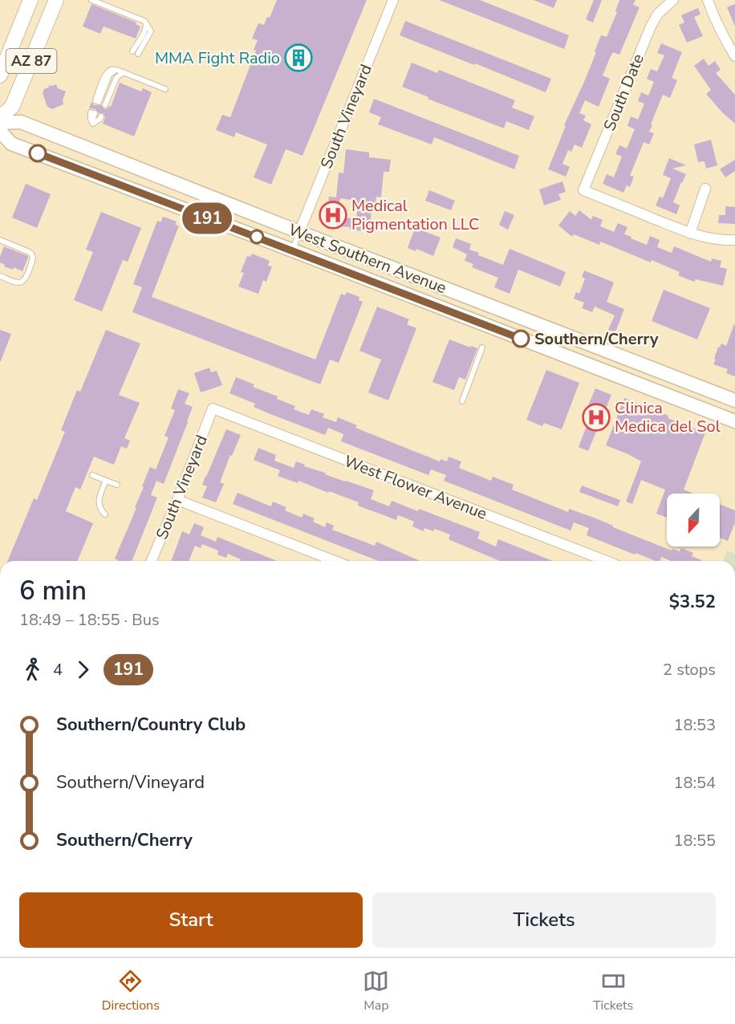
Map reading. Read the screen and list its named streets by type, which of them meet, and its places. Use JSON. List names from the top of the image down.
{
  "streets": {
    "main road": ["AZ 87", "West Southern Avenue"],
    "street": ["South Date", "South Vineyard", "West Flower Avenue"]
  },
  "crossings": [
    ["South Vineyard", "West Southern Avenue"],
    ["South Vineyard", "West Flower Avenue"]
  ],
  "places": {
    "building": ["MMA Fight Radio"],
    "hospital": ["Medical Pigmentation LLC", "Clinica Medica del Sol"],
    "other": ["Southern/Cherry"]
  },
  "lines": ["bus line 191"],
  "north": "bottom",
  "page": {
    "on_map": "191",
    "heading": ["6 min", "18:49 – 18:55 · Bus", "$3.52"],
    "legs": ["4", "191", "2 stops"],
    "list": [
      {
        "name": "Southern/Country Club",
        "value": "18:53"
      },
      {
        "name": "Southern/Vineyard",
        "value": "18:54"
      },
      {
        "name": "Southern/Cherry",
        "value": "18:55"
      }
    ],
    "buttons": ["Start", "Tickets"],
    "tabs": ["Directions", "Map", "Tickets"]
  }
}
